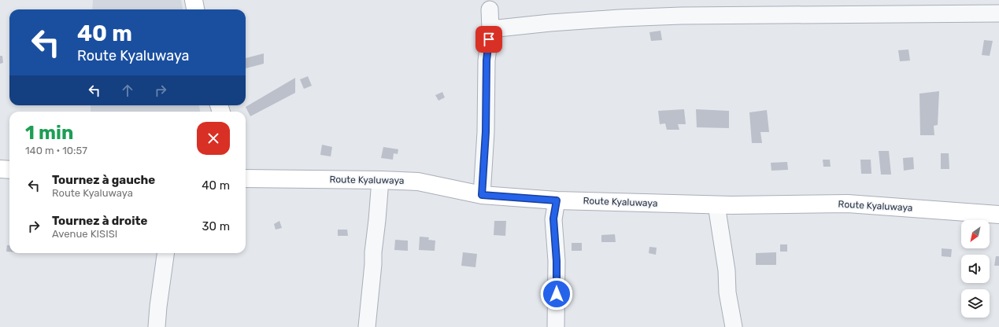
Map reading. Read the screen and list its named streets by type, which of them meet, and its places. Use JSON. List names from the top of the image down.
{
  "streets": {
    "street": ["Route Kyaluwaya"]
  },
  "north": "bottom left",
  "page": {
    "turn": ["40 m", "Route Kyaluwaya"],
    "heading": ["1 min", "140 m · 10:57"],
    "list": [
      {
        "name": "Tournez à gauche",
        "note": "Route Kyaluwaya",
        "value": "40 m"
      },
      {
        "name": "Tournez à droite",
        "note": "Avenue KISISI",
        "value": "30 m"
      }
    ]
  }
}
